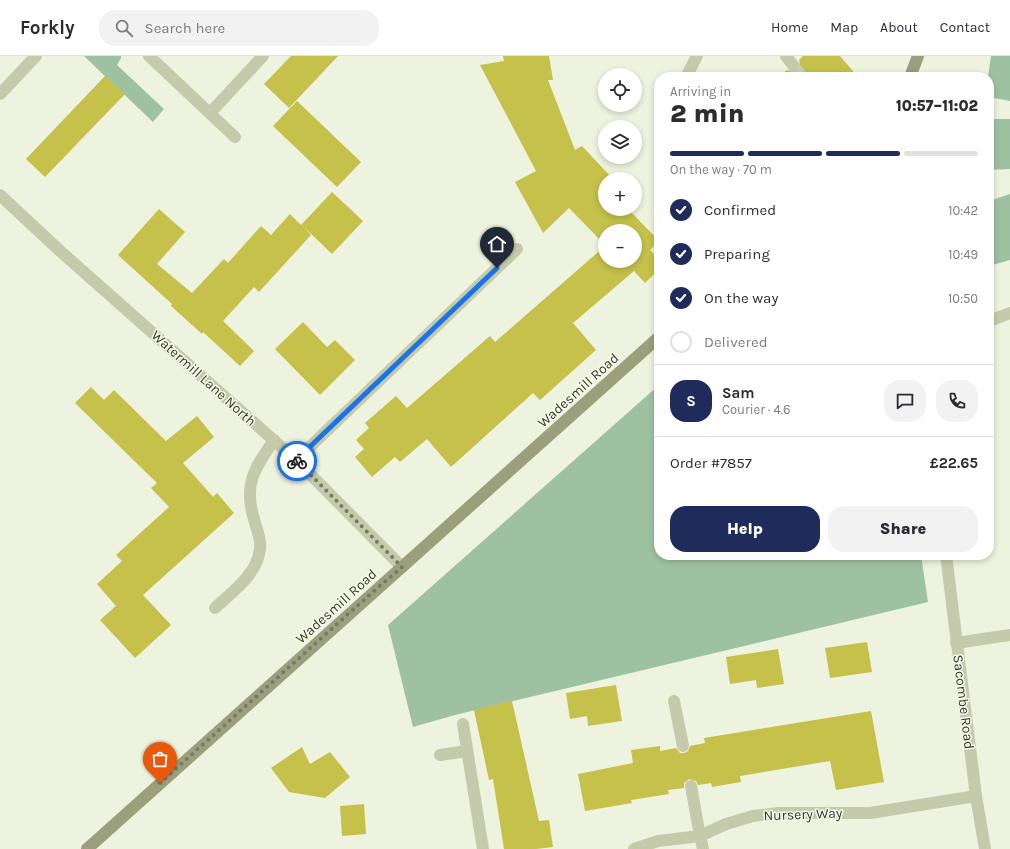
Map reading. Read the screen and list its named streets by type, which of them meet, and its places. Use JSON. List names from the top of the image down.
{
  "streets": {
    "main road": ["Wadesmill Road"],
    "street": ["Watermill Lane North", "Sacombe Road", "Nursery Way"]
  },
  "crossings": [
    ["Watermill Lane North", "Wadesmill Road"],
    ["Sacombe Road", "Nursery Way"]
  ],
  "page": {
    "header": "Forkly",
    "search": "Search here",
    "nav": [
      "Home",
      "Map",
      "About",
      "Contact"
    ],
    "map_buttons": ["+", "−"],
    "heading": ["2 min", "Arriving in", "10:57–11:02"],
    "panel": [
      "Sam",
      "Courier · 4.6",
      "Order #7857",
      "£22.65"
    ],
    "bar": "On the way · 70 m",
    "list": [
      ["Confirmed", "10:42"],
      ["Preparing", "10:49"],
      ["On the way", "10:50"],
      "Delivered"
    ],
    "round": "S",
    "buttons": ["Help", "Share"]
  }
}
